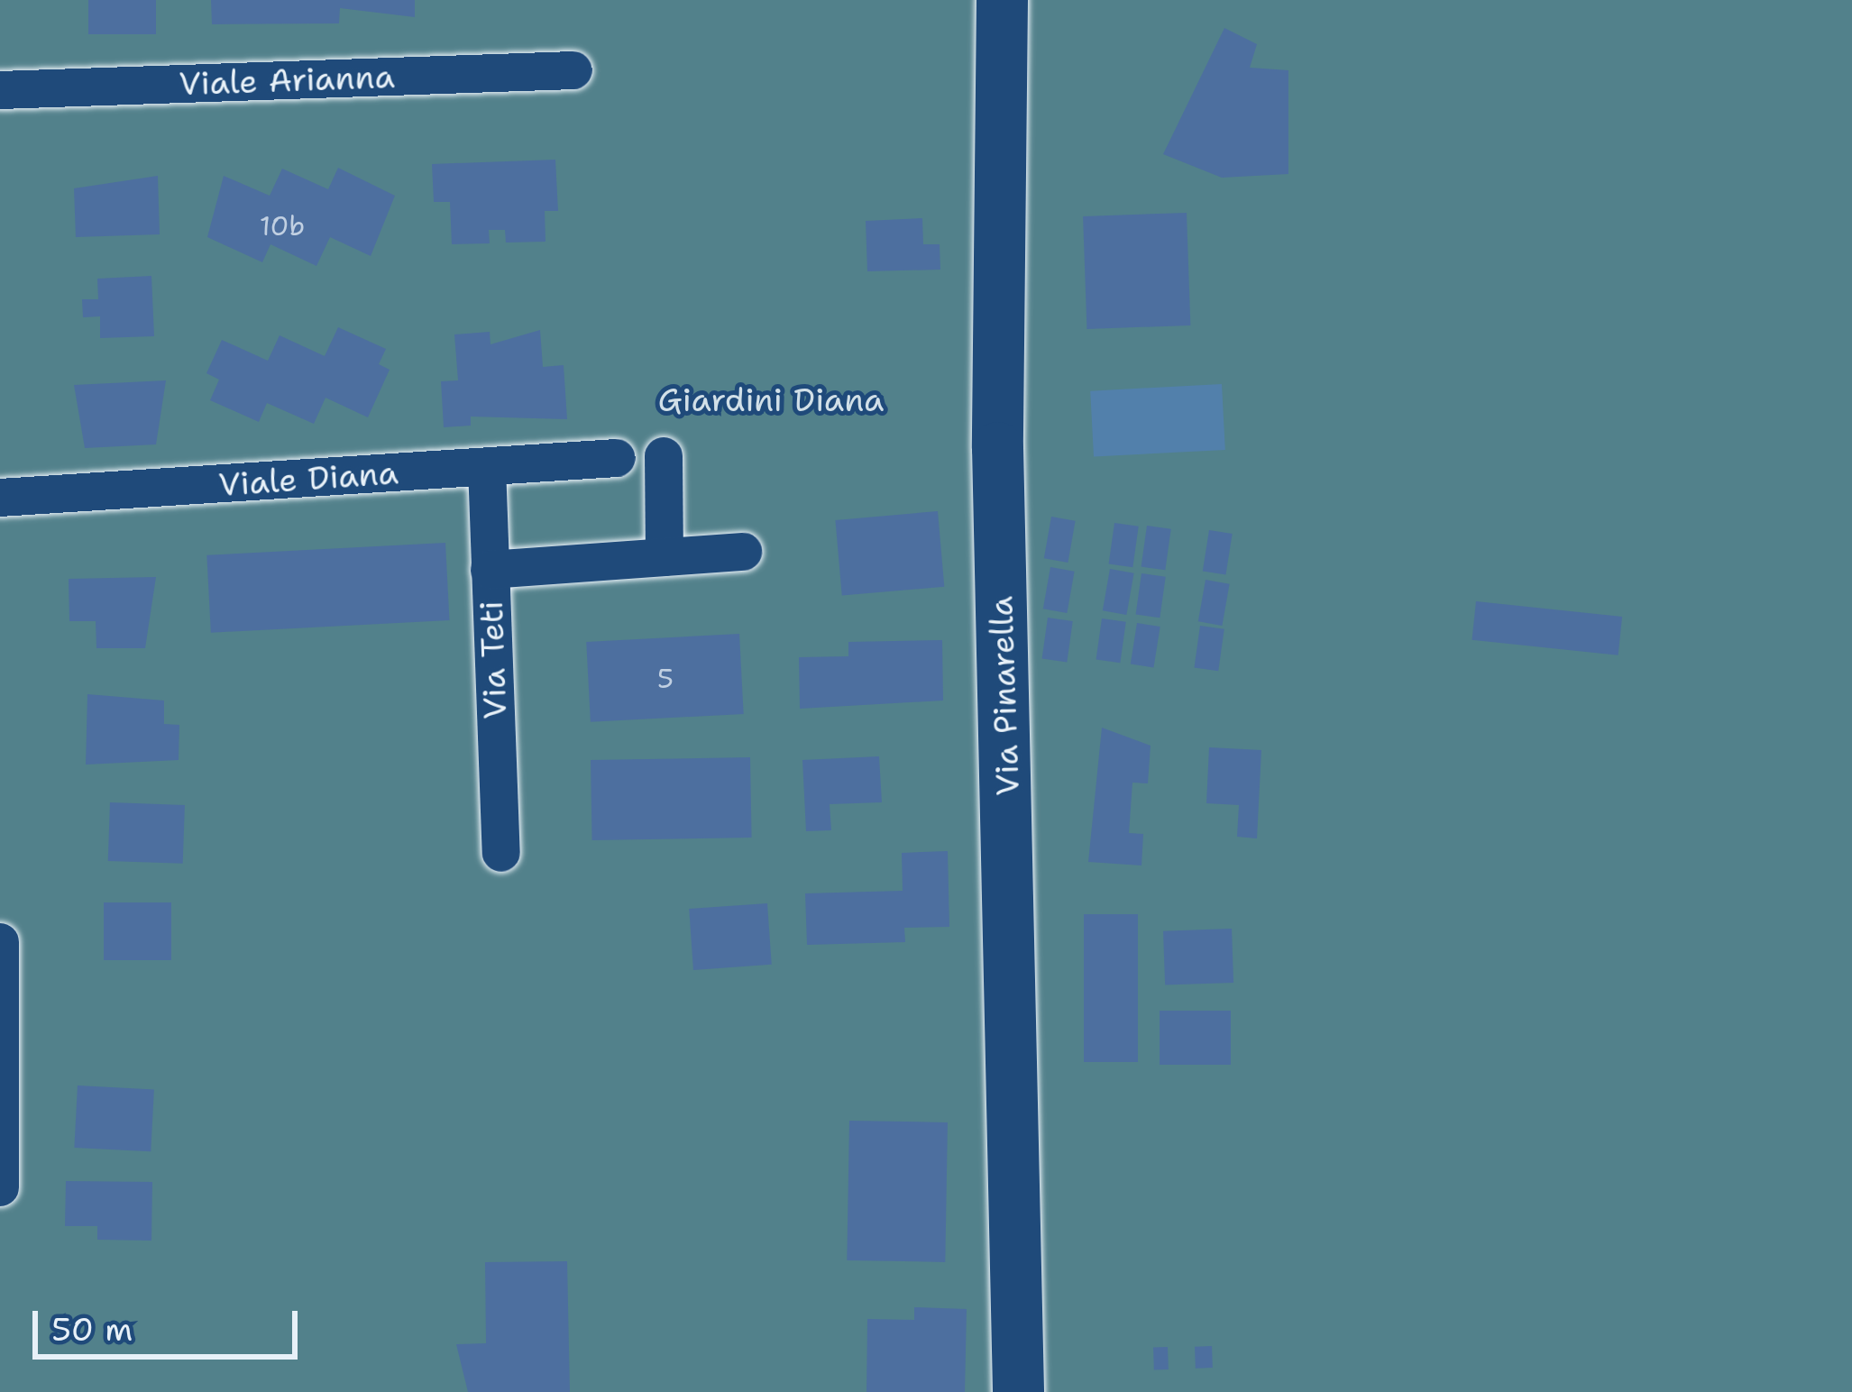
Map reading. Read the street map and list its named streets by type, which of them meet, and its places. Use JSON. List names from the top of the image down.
{
  "streets": {
    "street": [
      "Viale Arianna",
      "Viale Diana",
      "Via Teti",
      "Via Pinarella"
    ]
  },
  "crossings": [
    ["Viale Diana", "Via Teti"]
  ],
  "parks": ["Giardini Diana"],
  "house_numbers": ["10b", "5"],
  "scale_bar": "50 m"
}
